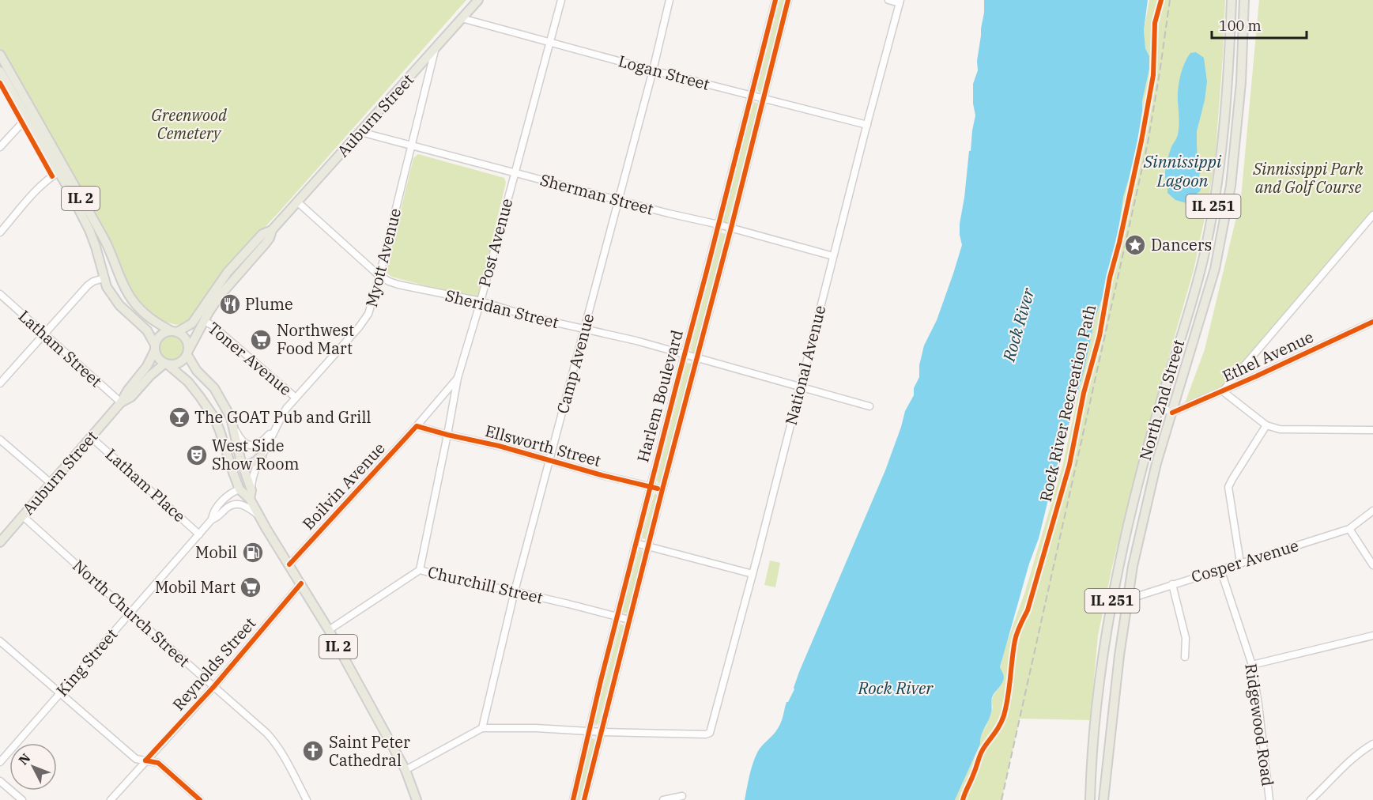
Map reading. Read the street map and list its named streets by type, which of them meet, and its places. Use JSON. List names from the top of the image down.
{
  "streets": {
    "main road": [
      "Auburn Street",
      "IL 2",
      "IL 251",
      "North 2nd Street"
    ],
    "street": [
      "Logan Street",
      "Sherman Street",
      "Post Avenue",
      "Myott Avenue",
      "Sheridan Street",
      "Latham Street",
      "Ethel Avenue",
      "Toner Avenue",
      "Camp Avenue",
      "National Avenue",
      "Harlem Boulevard",
      "Ellsworth Street",
      "Latham Place",
      "Boilvin Avenue",
      "Cosper Avenue",
      "Churchill Street",
      "North Church Street",
      "King Street",
      "Reynolds Street",
      "Ridgewood Road"
    ],
    "cycle path": ["Rock River Recreation Path"]
  },
  "crossings": [
    ["Logan Street", "Auburn Street"],
    ["Logan Street", "Post Avenue"],
    ["Logan Street", "Camp Avenue"],
    ["Logan Street", "National Avenue"],
    ["Logan Street", "Harlem Boulevard"],
    ["Auburn Street", "Sherman Street"],
    ["Auburn Street", "IL 2"],
    ["Auburn Street", "Myott Avenue"],
    ["Auburn Street", "Sheridan Street"],
    ["Auburn Street", "Latham Street"],
    ["Auburn Street", "Toner Avenue"],
    ["Auburn Street", "Latham Place"],
    ["Auburn Street", "North Church Street"],
    ["Sherman Street", "Post Avenue"],
    ["Sherman Street", "Myott Avenue"],
    ["Sherman Street", "Camp Avenue"],
    ["Sherman Street", "National Avenue"],
    ["Sherman Street", "Harlem Boulevard"],
    ["IL 2", "Myott Avenue"],
    ["IL 2", "Boilvin Avenue"],
    ["IL 2", "Churchill Street"],
    ["IL 2", "King Street"],
    ["IL 2", "Reynolds Street"],
    ["Post Avenue", "Sheridan Street"],
    ["Post Avenue", "Ellsworth Street"],
    ["Post Avenue", "Boilvin Avenue"],
    ["Post Avenue", "Churchill Street"],
    ["Myott Avenue", "Sheridan Street"],
    ["Myott Avenue", "Toner Avenue"],
    ["Sheridan Street", "Camp Avenue"],
    ["Sheridan Street", "National Avenue"],
    ["Sheridan Street", "Harlem Boulevard"],
    ["Ethel Avenue", "North 2nd Street"],
    ["Camp Avenue", "Ellsworth Street"],
    ["Camp Avenue", "Churchill Street"],
    ["National Avenue", "Harlem Boulevard"],
    ["Harlem Boulevard", "Ellsworth Street"],
    ["Harlem Boulevard", "Churchill Street"],
    ["North 2nd Street", "Cosper Avenue"],
    ["Ellsworth Street", "Boilvin Avenue"],
    ["Latham Place", "King Street"],
    ["Cosper Avenue", "Ridgewood Road"],
    ["North Church Street", "King Street"],
    ["North Church Street", "Reynolds Street"]
  ],
  "water": ["Sinnissippi Lagoon", "Rock River"],
  "parks": ["Greenwood Cemetery", "Sinnissippi Park and Golf Course"],
  "places": {
    "place": ["Dancers"],
    "restaurant": ["Plume"],
    "supermarket": ["Northwest Food Mart", "Mobil Mart"],
    "bar": ["The GOAT Pub and Grill"],
    "theatre": ["West Side Show Room"],
    "fuel station": ["Mobil"],
    "church": ["Saint Peter Cathedral"]
  },
  "scale_bar": "100 m",
  "north": "top left"
}
